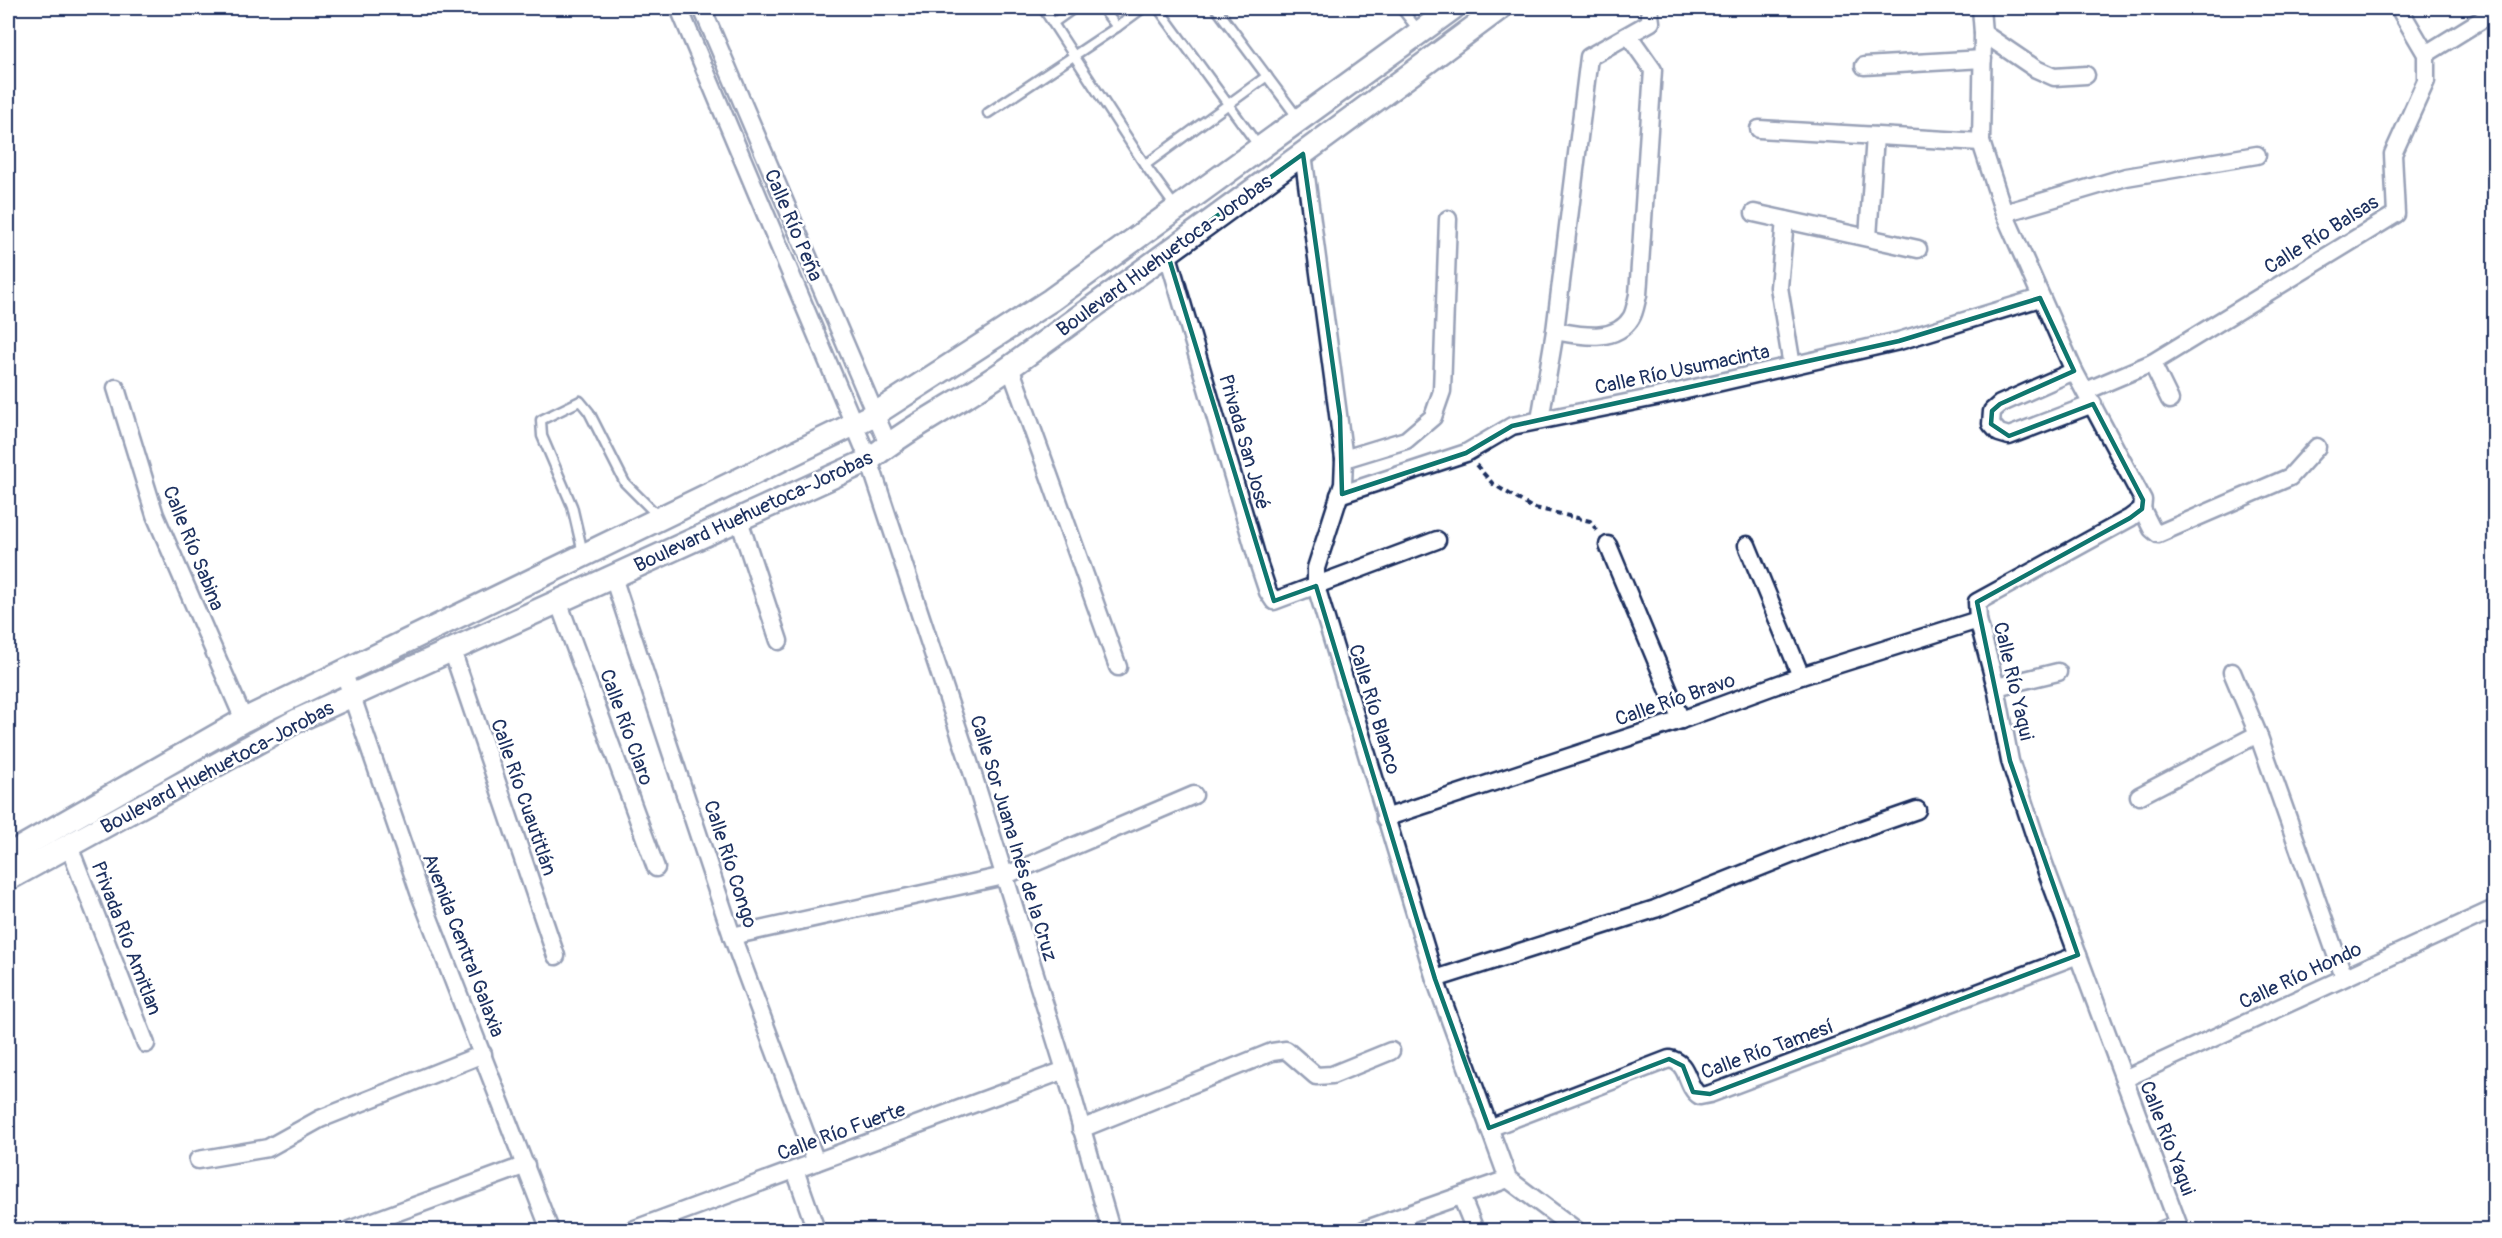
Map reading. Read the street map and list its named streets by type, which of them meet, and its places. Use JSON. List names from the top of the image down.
{
  "streets": {
    "main road": ["Boulevard Huehuetoca-Jorobas"],
    "street": [
      "Calle Río Peña",
      "Calle Río Balsas",
      "Calle Río Usumacinta",
      "Privada San José",
      "Calle Río Sabina",
      "Calle Río Yaqui",
      "Calle Río Bravo",
      "Calle Río Blanco",
      "Calle Río Claro",
      "Calle Río Cuautitlán",
      "Calle Sor Juana Inés de la Cruz",
      "Calle Río Congo",
      "Privada Río Amitlan",
      "Avenida Central Galaxia",
      "Calle Río Hondo",
      "Calle Río Tamesí",
      "Calle Río Fuerte"
    ]
  },
  "crossings": [
    ["Calle Río Peña", "Boulevard Huehuetoca-Jorobas"],
    ["Calle Río Peña", "Calle Sor Juana Inés de la Cruz"],
    ["Boulevard Huehuetoca-Jorobas", "Privada San José"],
    ["Boulevard Huehuetoca-Jorobas", "Calle Río Sabina"],
    ["Boulevard Huehuetoca-Jorobas", "Calle Río Blanco"],
    ["Boulevard Huehuetoca-Jorobas", "Calle Río Claro"],
    ["Boulevard Huehuetoca-Jorobas", "Calle Río Cuautitlán"],
    ["Boulevard Huehuetoca-Jorobas", "Calle Sor Juana Inés de la Cruz"],
    ["Boulevard Huehuetoca-Jorobas", "Calle Río Congo"],
    ["Boulevard Huehuetoca-Jorobas", "Privada Río Amitlan"],
    ["Boulevard Huehuetoca-Jorobas", "Avenida Central Galaxia"],
    ["Calle Río Usumacinta", "Calle Río Blanco"],
    ["Privada San José", "Calle Río Blanco"],
    ["Calle Río Yaqui", "Calle Río Bravo"],
    ["Calle Río Yaqui", "Calle Río Hondo"],
    ["Calle Río Yaqui", "Calle Río Tamesí"],
    ["Calle Río Bravo", "Calle Río Blanco"],
    ["Calle Río Blanco", "Calle Río Tamesí"],
    ["Calle Sor Juana Inés de la Cruz", "Calle Río Fuerte"],
    ["Calle Río Congo", "Calle Río Fuerte"]
  ]
}
